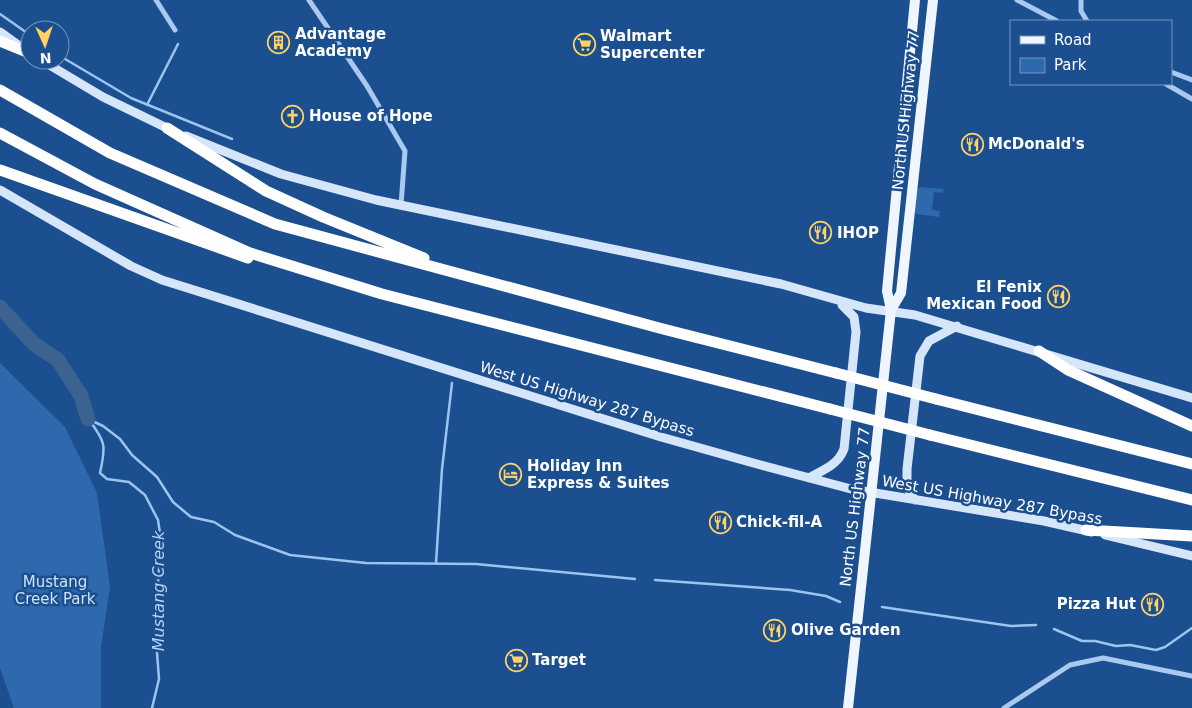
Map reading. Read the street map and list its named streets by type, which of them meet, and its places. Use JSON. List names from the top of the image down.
{
  "streets": {
    "main road": ["North US Highway 77", "West US Highway 287 Bypass"]
  },
  "crossings": [
    ["North US Highway 77", "West US Highway 287 Bypass"]
  ],
  "water": ["Mustang Creek"],
  "parks": ["Mustang Creek Park"],
  "places": {
    "building": ["Advantage Academy"],
    "supermarket": ["Walmart Supercenter", "Target"],
    "church": ["House of Hope"],
    "restaurant": [
      "McDonald's",
      "IHOP",
      "El Fenix Mexican Food",
      "Chick-fil-A",
      "Pizza Hut",
      "Olive Garden"
    ],
    "hotel": ["Holiday Inn Express & Suites"]
  },
  "legend": ["Road", "Park"],
  "north": "bottom"
}
